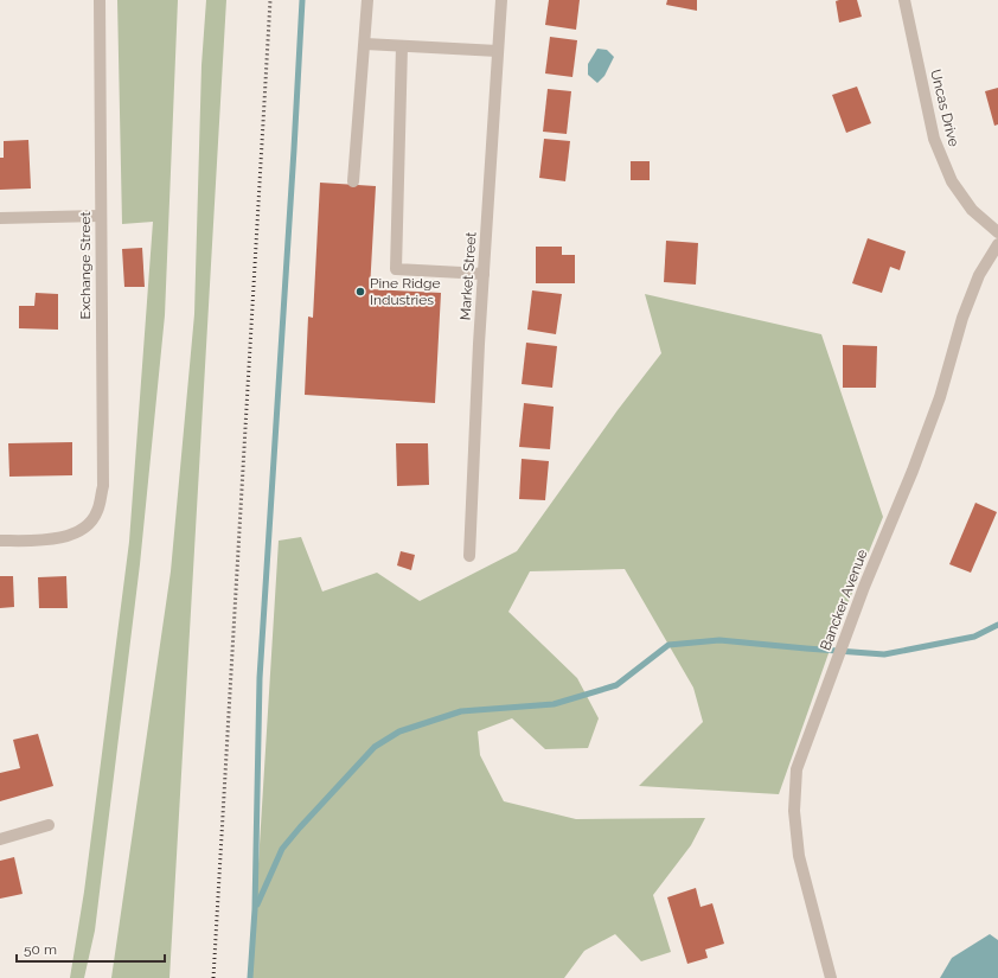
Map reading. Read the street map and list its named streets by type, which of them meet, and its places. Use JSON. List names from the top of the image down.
{
  "streets": {
    "street": [
      "Uncas Drive",
      "Exchange Street",
      "Market Street",
      "Bancker Avenue"
    ]
  },
  "places": ["Pine Ridge Industries"],
  "scale_bar": "50 m"
}
